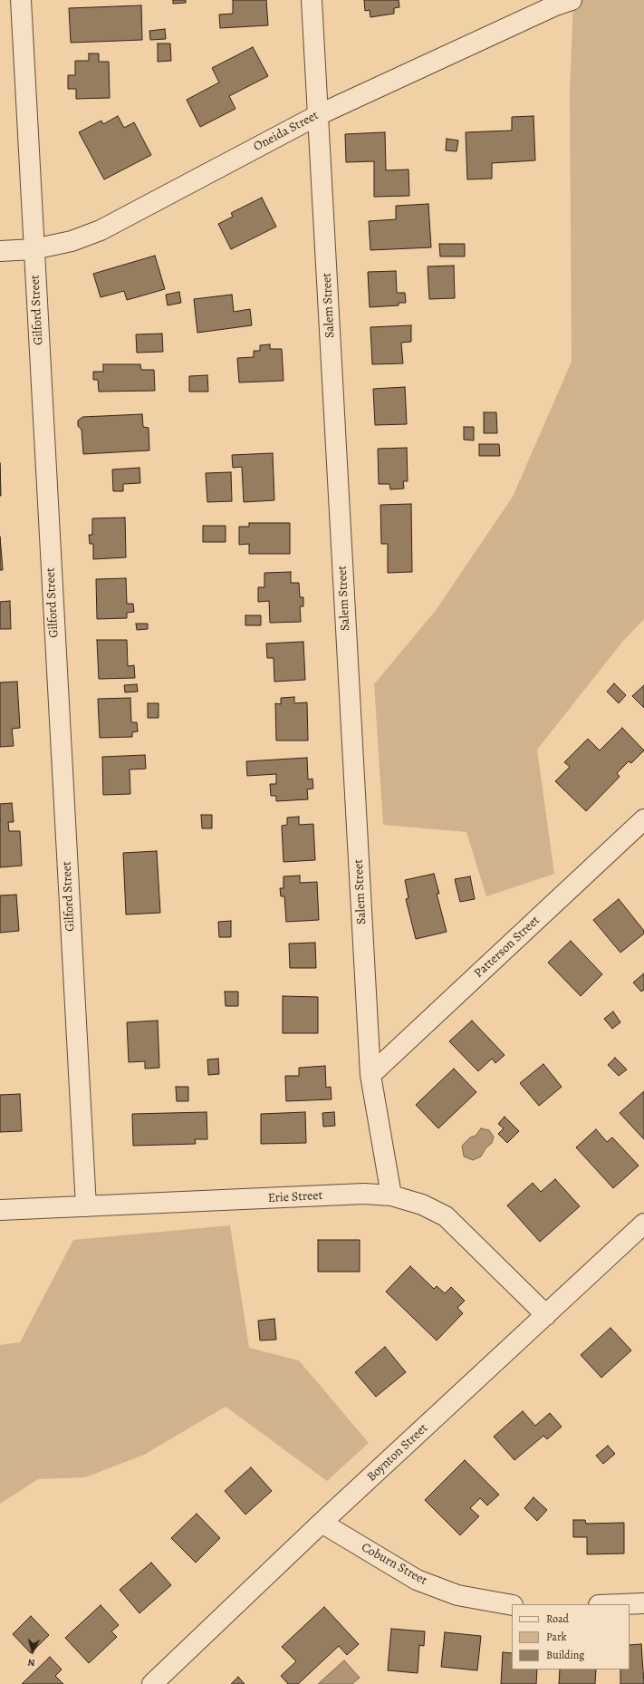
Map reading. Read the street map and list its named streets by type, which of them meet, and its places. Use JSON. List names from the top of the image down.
{
  "streets": {
    "street": [
      "Oneida Street",
      "Salem Street",
      "Gilford Street",
      "Patterson Street",
      "Erie Street",
      "Boynton Street",
      "Coburn Street"
    ]
  },
  "crossings": [
    ["Oneida Street", "Salem Street"],
    ["Oneida Street", "Gilford Street"],
    ["Salem Street", "Patterson Street"],
    ["Salem Street", "Erie Street"],
    ["Gilford Street", "Erie Street"],
    ["Erie Street", "Boynton Street"],
    ["Boynton Street", "Coburn Street"]
  ],
  "legend": ["Road", "Park", "Building"],
  "north": "bottom"
}
